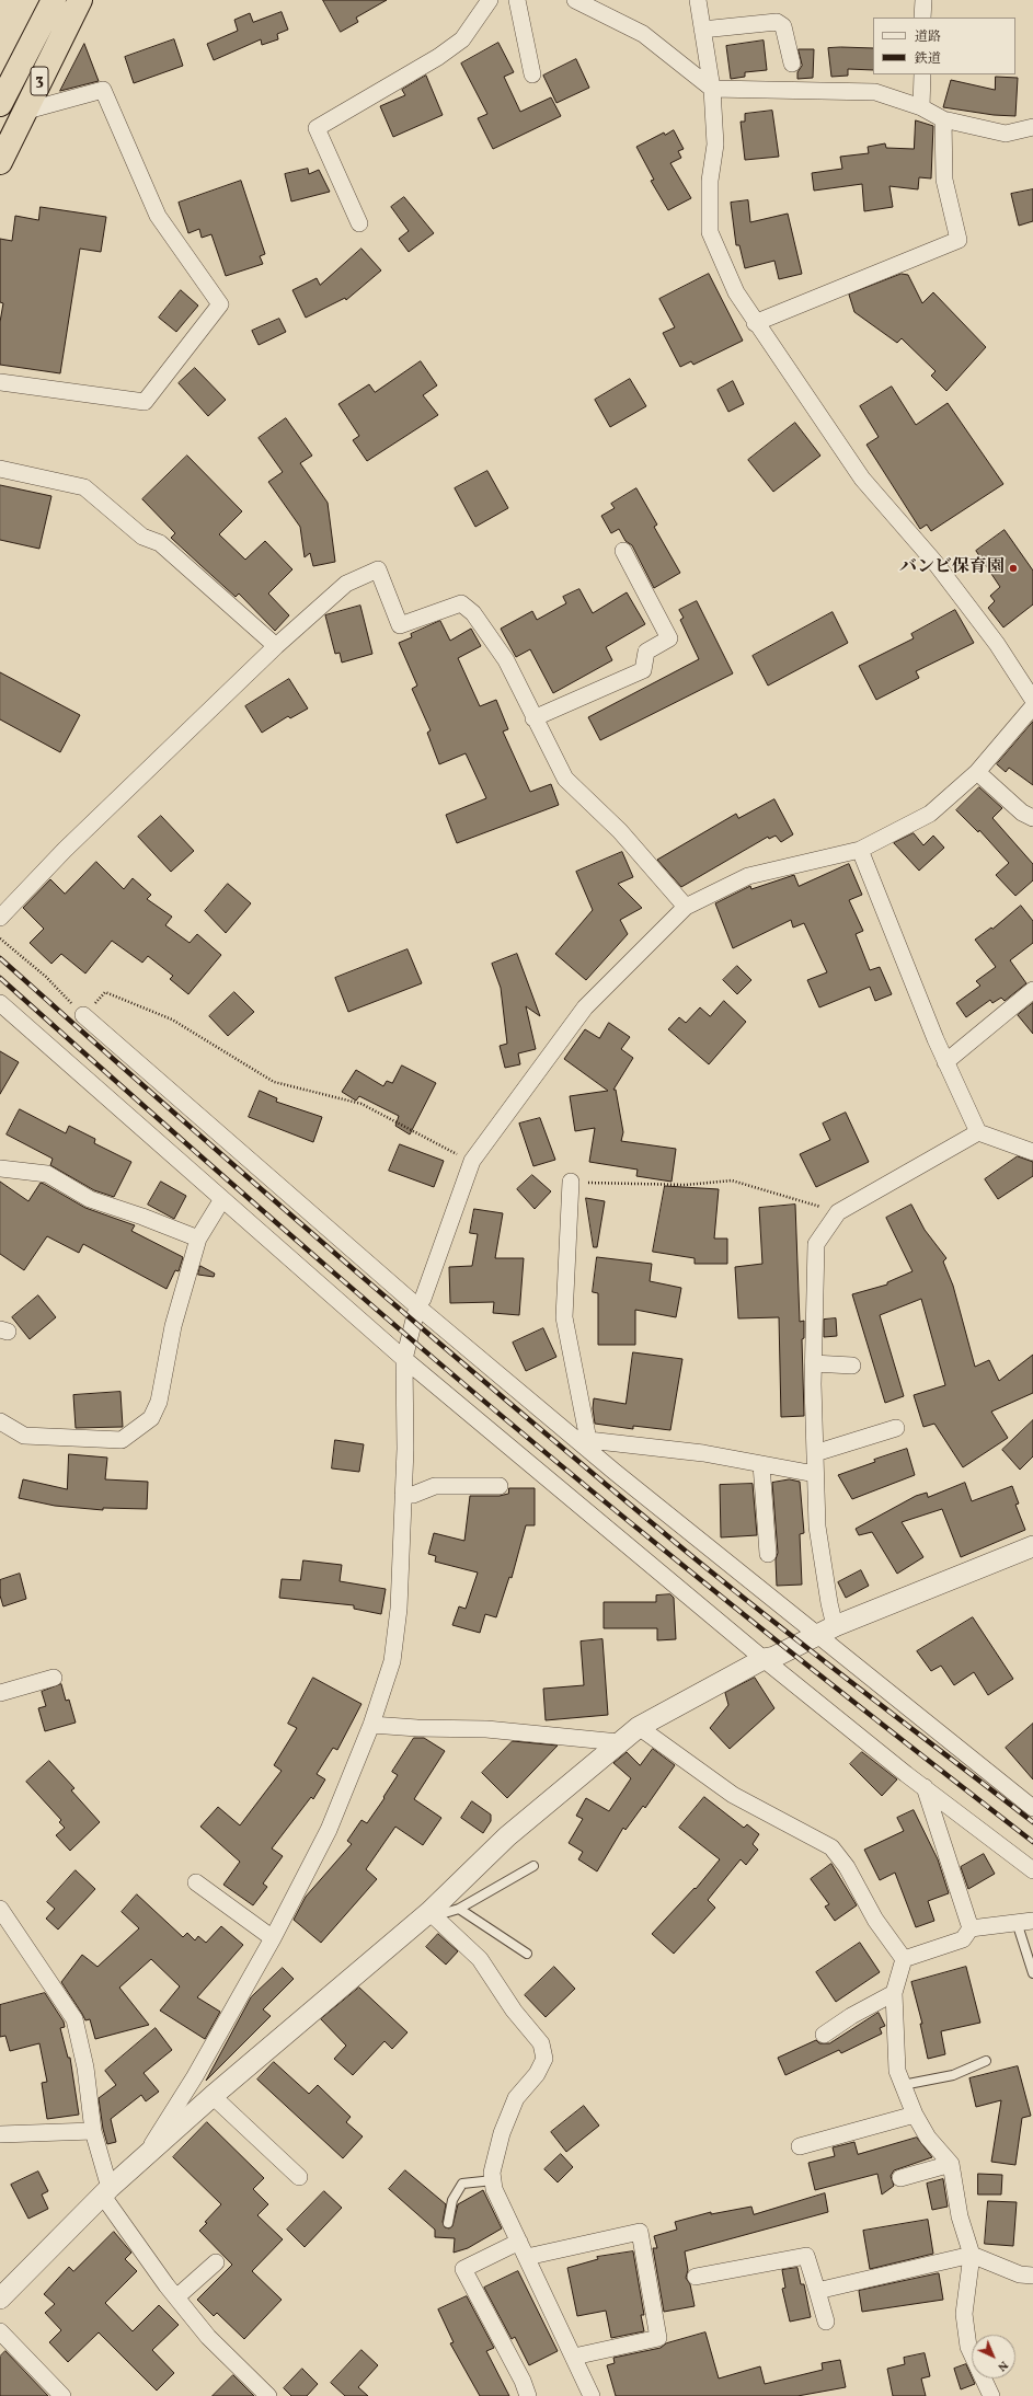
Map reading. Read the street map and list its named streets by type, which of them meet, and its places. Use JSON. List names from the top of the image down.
{
  "streets": {
    "highway": ["3"]
  },
  "places": ["バンビ保育園"],
  "legend": ["道路", "鉄道"],
  "north": "bottom right"
}
